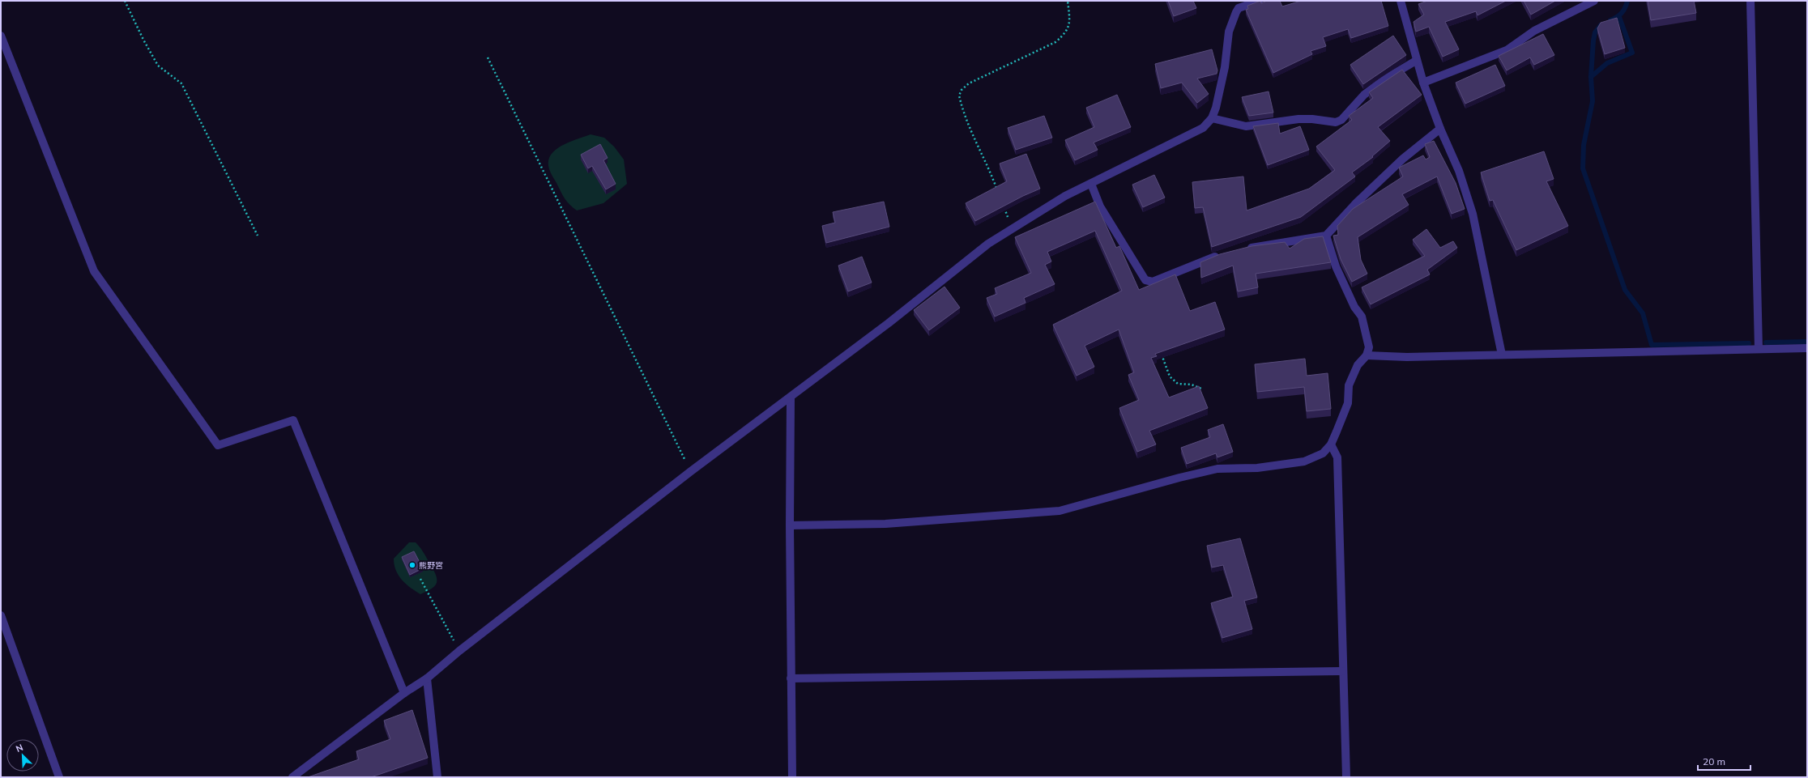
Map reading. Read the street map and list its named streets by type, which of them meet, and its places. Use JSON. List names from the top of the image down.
{
  "places": ["熊野宮"],
  "scale_bar": "20 m",
  "north": "top left"
}
